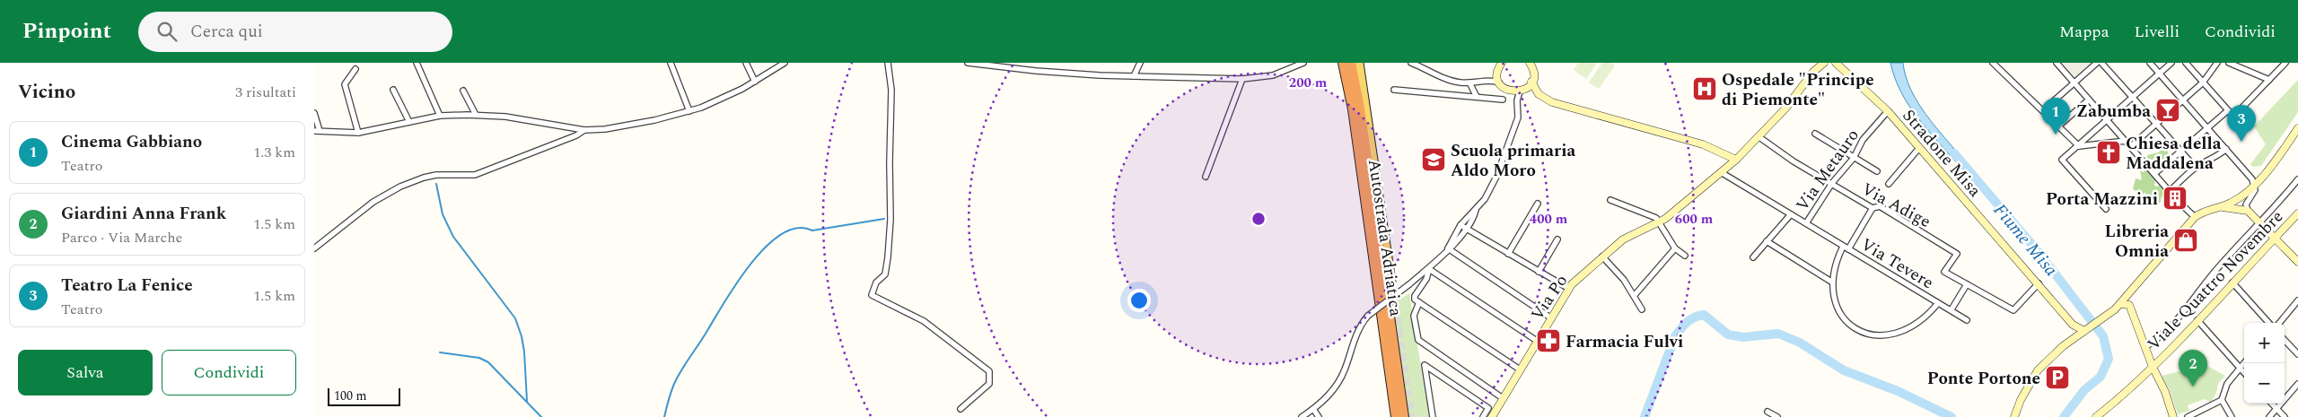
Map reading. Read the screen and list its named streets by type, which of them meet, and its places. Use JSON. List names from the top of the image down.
{
  "streets": {
    "highway": ["Autostrada Adriatica"],
    "street": [
      "Stradone Misa",
      "Via Metauro",
      "Via Adige",
      "Via Tevere",
      "Viale Quattro Novembre",
      "Via Po"
    ]
  },
  "crossings": [
    ["Stradone Misa", "Via Metauro"],
    ["Via Metauro", "Via Adige"],
    ["Via Metauro", "Via Tevere"],
    ["Via Adige", "Via Po"],
    ["Via Tevere", "Via Po"]
  ],
  "water": ["Fiume Misa"],
  "places": {
    "hospital": ["Ospedale \"Principe di Piemonte\""],
    "bar": ["Zabumba"],
    "church": ["Chiesa della Maddalena"],
    "school or university": ["Scuola primaria Aldo Moro"],
    "building": ["Porta Mazzini"],
    "shop": ["Libreria Omnia"],
    "pharmacy": ["Farmacia Fulvi"],
    "parking": ["Ponte Portone"]
  },
  "scale_bar": "100 m",
  "page": {
    "header": "Pinpoint",
    "search": "Cerca qui",
    "nav": ["Mappa", "Livelli", "Condividi"],
    "heading": ["Vicino", "3 risultati"],
    "pins": ["1", "3", "2"],
    "list": [
      {
        "mark": "1",
        "name": "Cinema Gabbiano",
        "note": "Teatro",
        "value": "1.3 km"
      },
      {
        "mark": "2",
        "name": "Giardini Anna Frank",
        "note": "Parco · Via Marche",
        "value": "1.5 km"
      },
      {
        "mark": "3",
        "name": "Teatro La Fenice",
        "note": "Teatro",
        "value": "1.5 km"
      }
    ],
    "map_buttons": ["+", "−"],
    "buttons": ["Salva", "Condividi"],
    "scale": "100 m"
  },
  "rings": ["200 m", "400 m", "600 m"]
}
